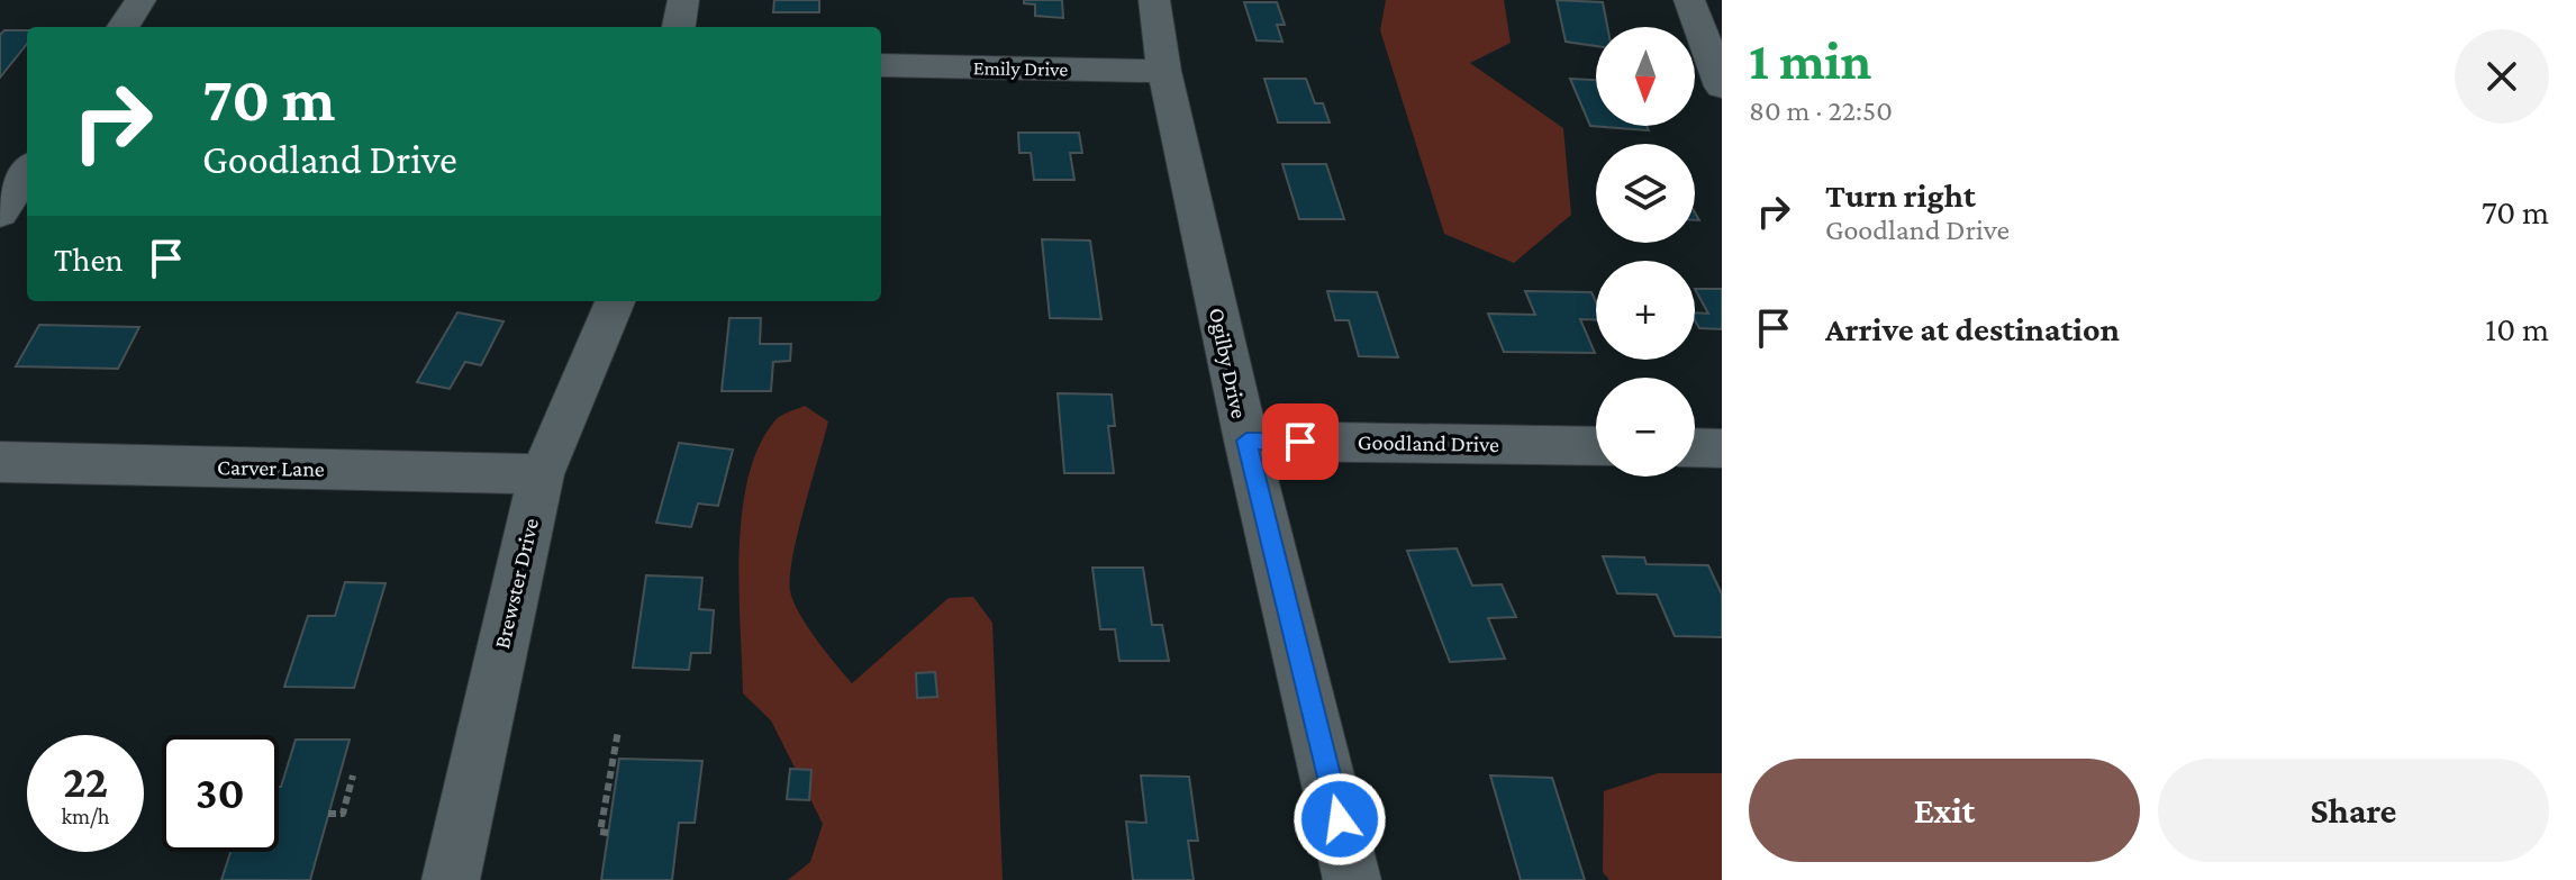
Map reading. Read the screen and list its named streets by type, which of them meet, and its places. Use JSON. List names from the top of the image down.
{
  "streets": {
    "street": [
      "Emily Drive",
      "Ogilby Drive",
      "Goodland Drive",
      "Carver Lane",
      "Brewster Drive"
    ]
  },
  "crossings": [
    ["Emily Drive", "Ogilby Drive"],
    ["Ogilby Drive", "Goodland Drive"],
    ["Carver Lane", "Brewster Drive"]
  ],
  "north": "bottom",
  "page": {
    "heading": ["1 min", "80 m · 22:50"],
    "map_buttons": ["+", "−"],
    "turn": ["70 m", "Goodland Drive"],
    "list": [
      {
        "name": "Turn right",
        "note": "Goodland Drive",
        "value": "70 m"
      },
      {
        "name": "Arrive at destination",
        "value": "10 m"
      }
    ],
    "then": "Then",
    "speed": "22 km/h",
    "limit": "30",
    "buttons": ["Exit", "Share"]
  }
}
